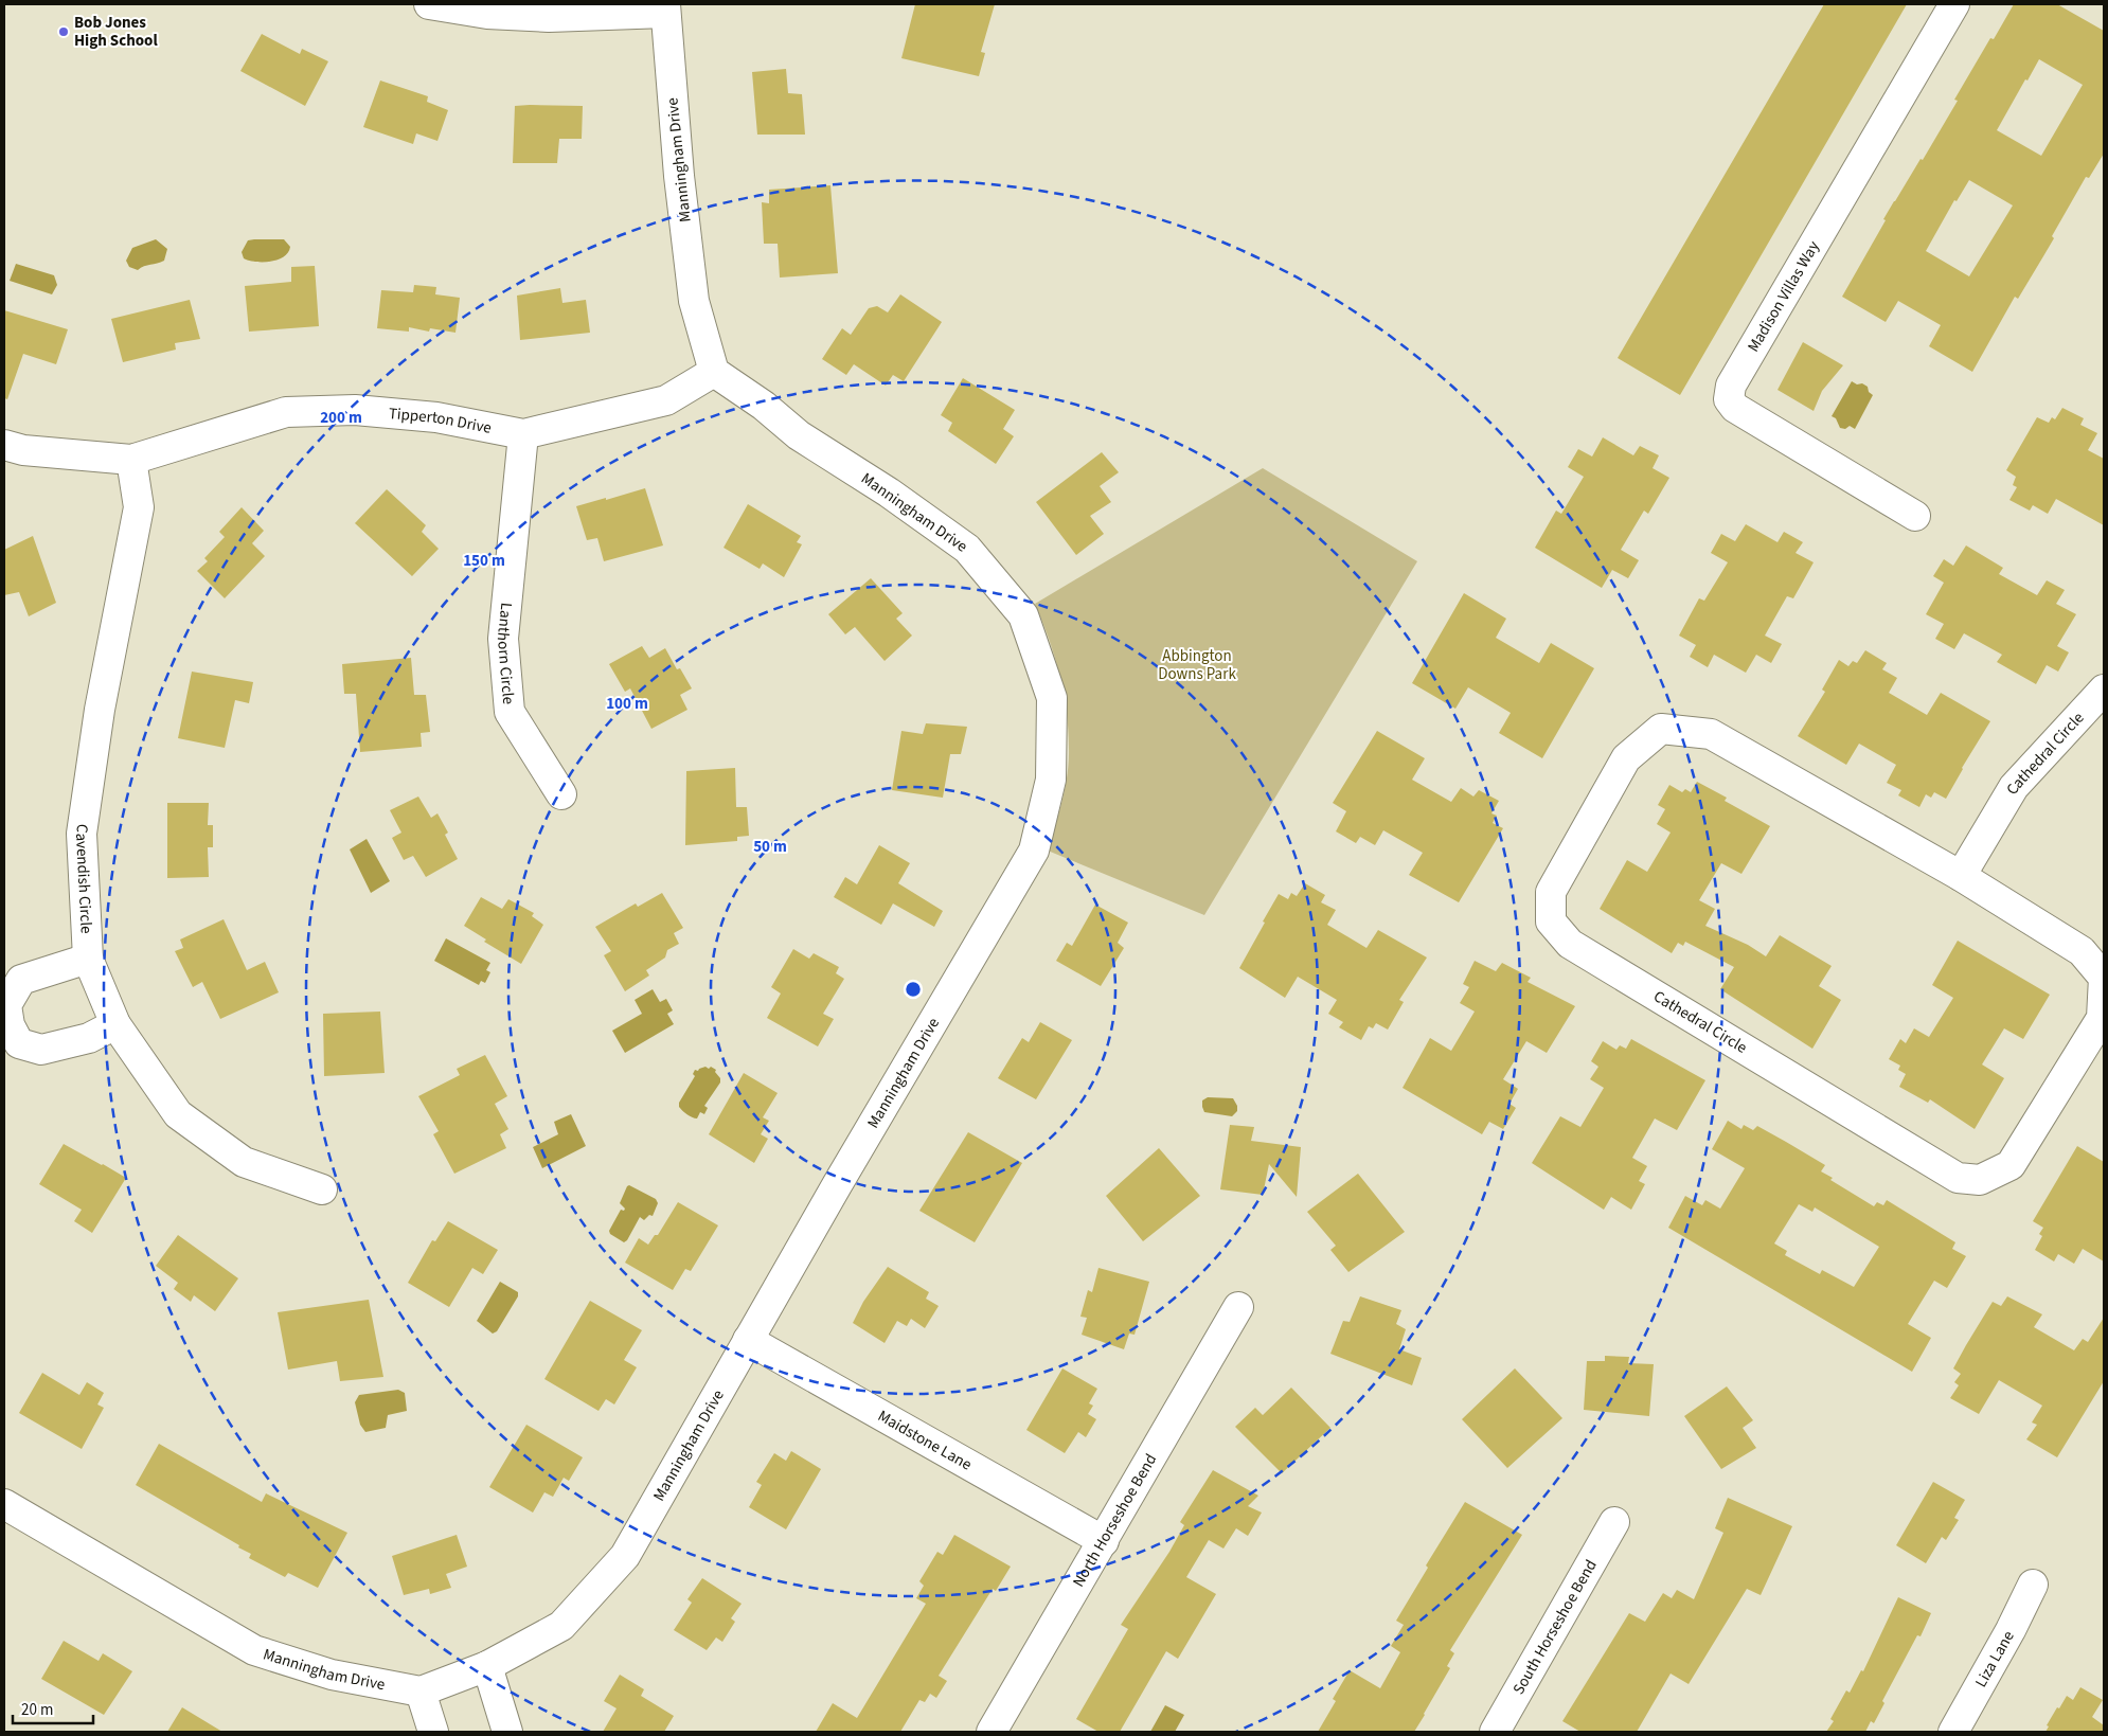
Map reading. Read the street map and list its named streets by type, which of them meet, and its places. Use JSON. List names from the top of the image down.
{
  "streets": {
    "street": [
      "Manningham Drive",
      "Madison Villas Way",
      "Tipperton Drive",
      "Lanthorn Circle",
      "Cathedral Circle",
      "Cavendish Circle",
      "Maidstone Lane",
      "North Horseshoe Bend",
      "South Horseshoe Bend",
      "Liza Lane"
    ]
  },
  "crossings": [
    ["Manningham Drive", "Tipperton Drive"],
    ["Manningham Drive", "Maidstone Lane"],
    ["Tipperton Drive", "Lanthorn Circle"],
    ["Tipperton Drive", "Cavendish Circle"],
    ["Maidstone Lane", "North Horseshoe Bend"]
  ],
  "parks": ["Abbington Downs Park"],
  "places": ["Bob Jones High School"],
  "scale_bar": "20 m",
  "rings": [
    "200 m",
    "150 m",
    "100 m",
    "50 m"
  ]
}
